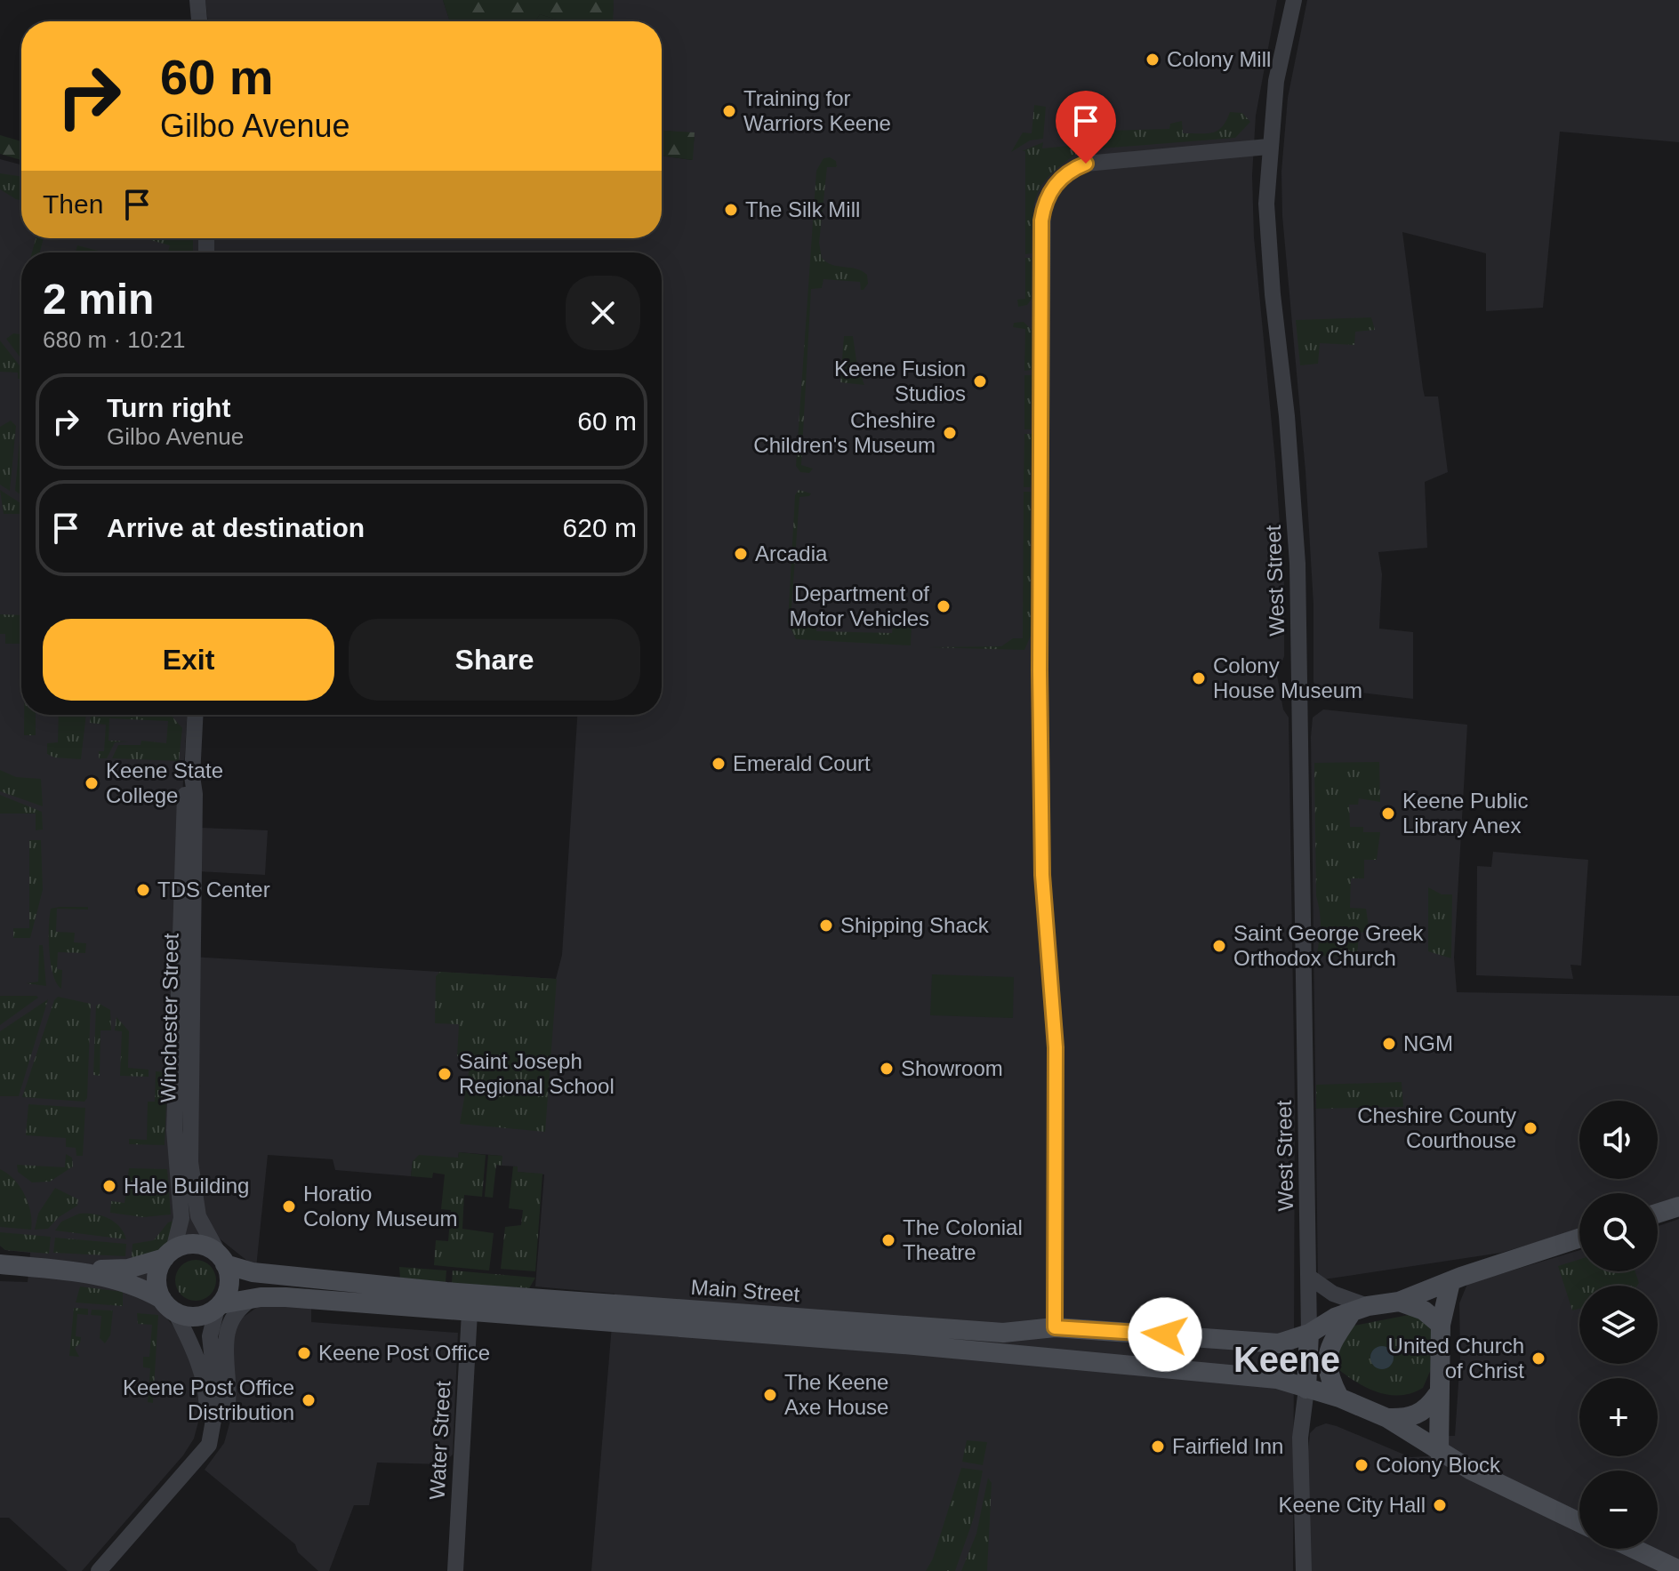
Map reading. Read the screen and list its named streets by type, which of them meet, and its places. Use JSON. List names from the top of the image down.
{
  "streets": {
    "main road": ["Main Street"],
    "street": ["West Street", "Winchester Street", "Water Street"]
  },
  "crossings": [
    ["West Street", "Main Street"],
    ["Winchester Street", "Main Street"],
    ["Main Street", "Water Street"]
  ],
  "districts": ["Keene"],
  "places": [
    "Colony Mill",
    "Training for Warriors Keene",
    "The Silk Mill",
    "Keene Fusion Studios",
    "Cheshire Children's Museum",
    "Arcadia",
    "Department of Motor Vehicles",
    "Colony House Museum",
    "Emerald Court",
    "Keene State College",
    "Keene Public Library Anex",
    "TDS Center",
    "Shipping Shack",
    "Saint George Greek Orthodox Church",
    "NGM",
    "Showroom",
    "Saint Joseph Regional School",
    "Cheshire County Courthouse",
    "Hale Building",
    "Horatio Colony Museum",
    "The Colonial Theatre",
    "Keene Post Office",
    "United Church of Christ",
    "The Keene Axe House",
    "Keene Post Office Distribution",
    "Fairfield Inn",
    "Colony Block",
    "Keene City Hall"
  ],
  "page": {
    "turn": ["60 m", "Gilbo Avenue"],
    "then": "Then",
    "heading": ["2 min", "680 m · 10:21"],
    "list": [
      {
        "name": "Turn right",
        "note": "Gilbo Avenue",
        "value": "60 m"
      },
      {
        "name": "Arrive at destination",
        "value": "620 m"
      }
    ],
    "buttons": ["Exit", "Share"],
    "map_buttons": ["+", "−"]
  }
}
